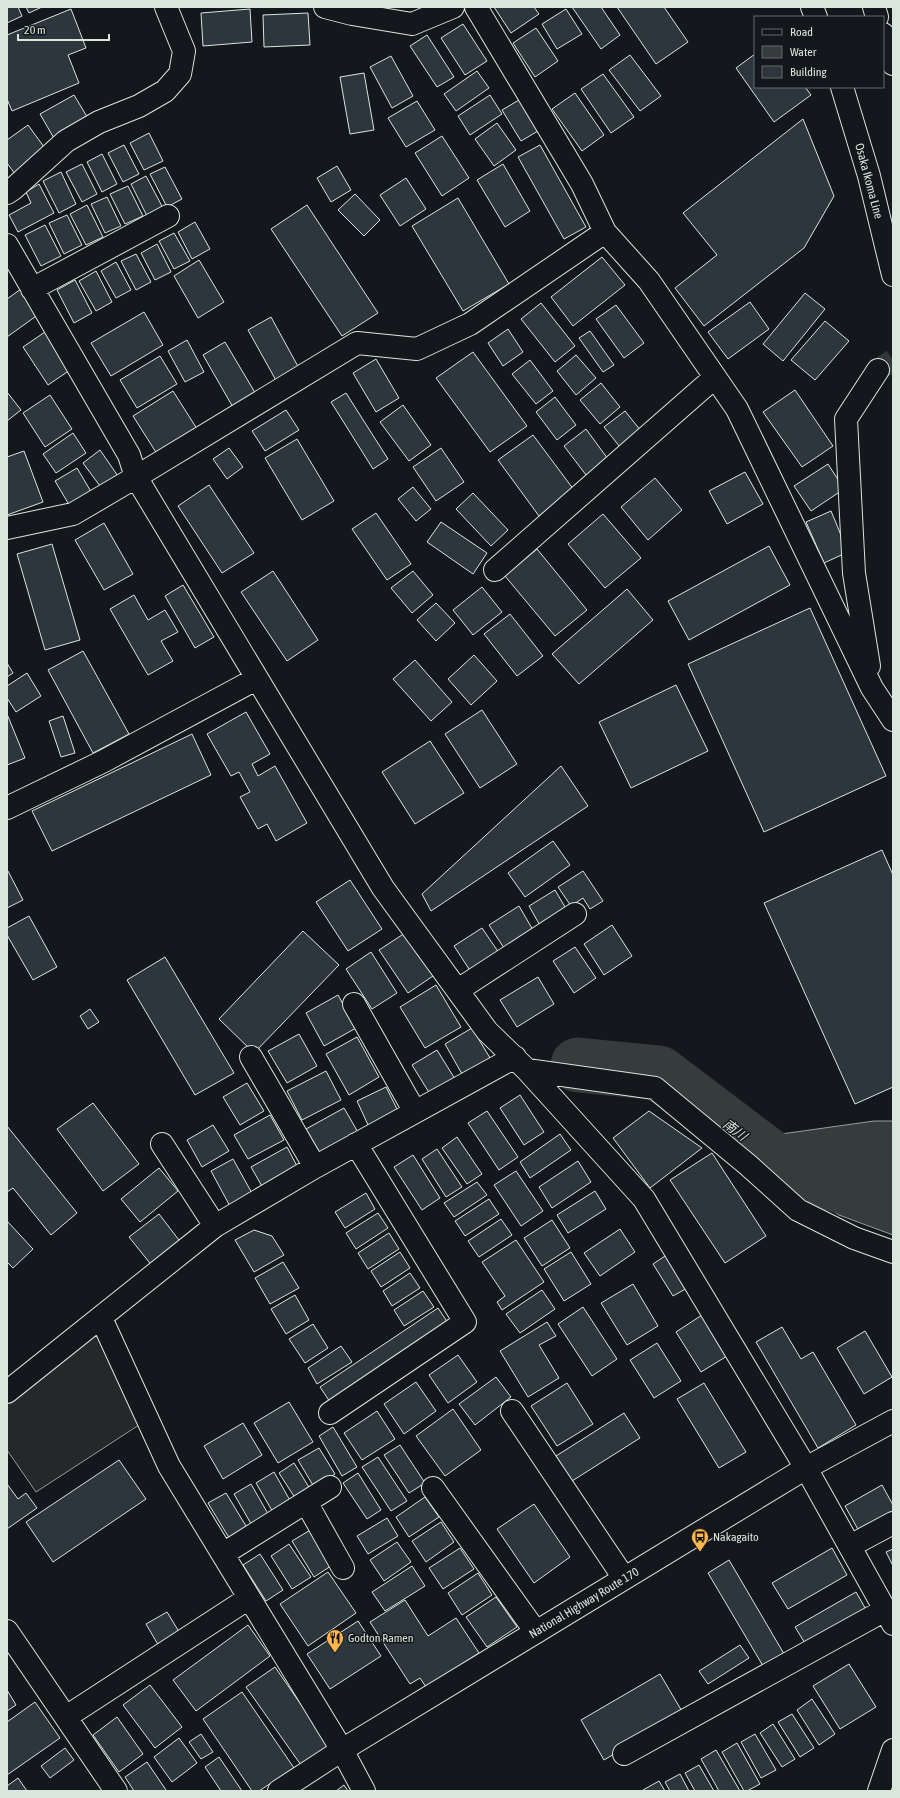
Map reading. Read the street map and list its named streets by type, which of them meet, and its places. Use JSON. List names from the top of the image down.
{
  "streets": {
    "main road": ["Osaka Ikoma Line", "National Highway Route 170"]
  },
  "water": ["南川"],
  "places": {
    "bus stop": ["Nakagaito"],
    "restaurant": ["Godton Ramen"]
  },
  "legend": ["Road", "Water", "Building"],
  "scale_bar": "20 m"
}
